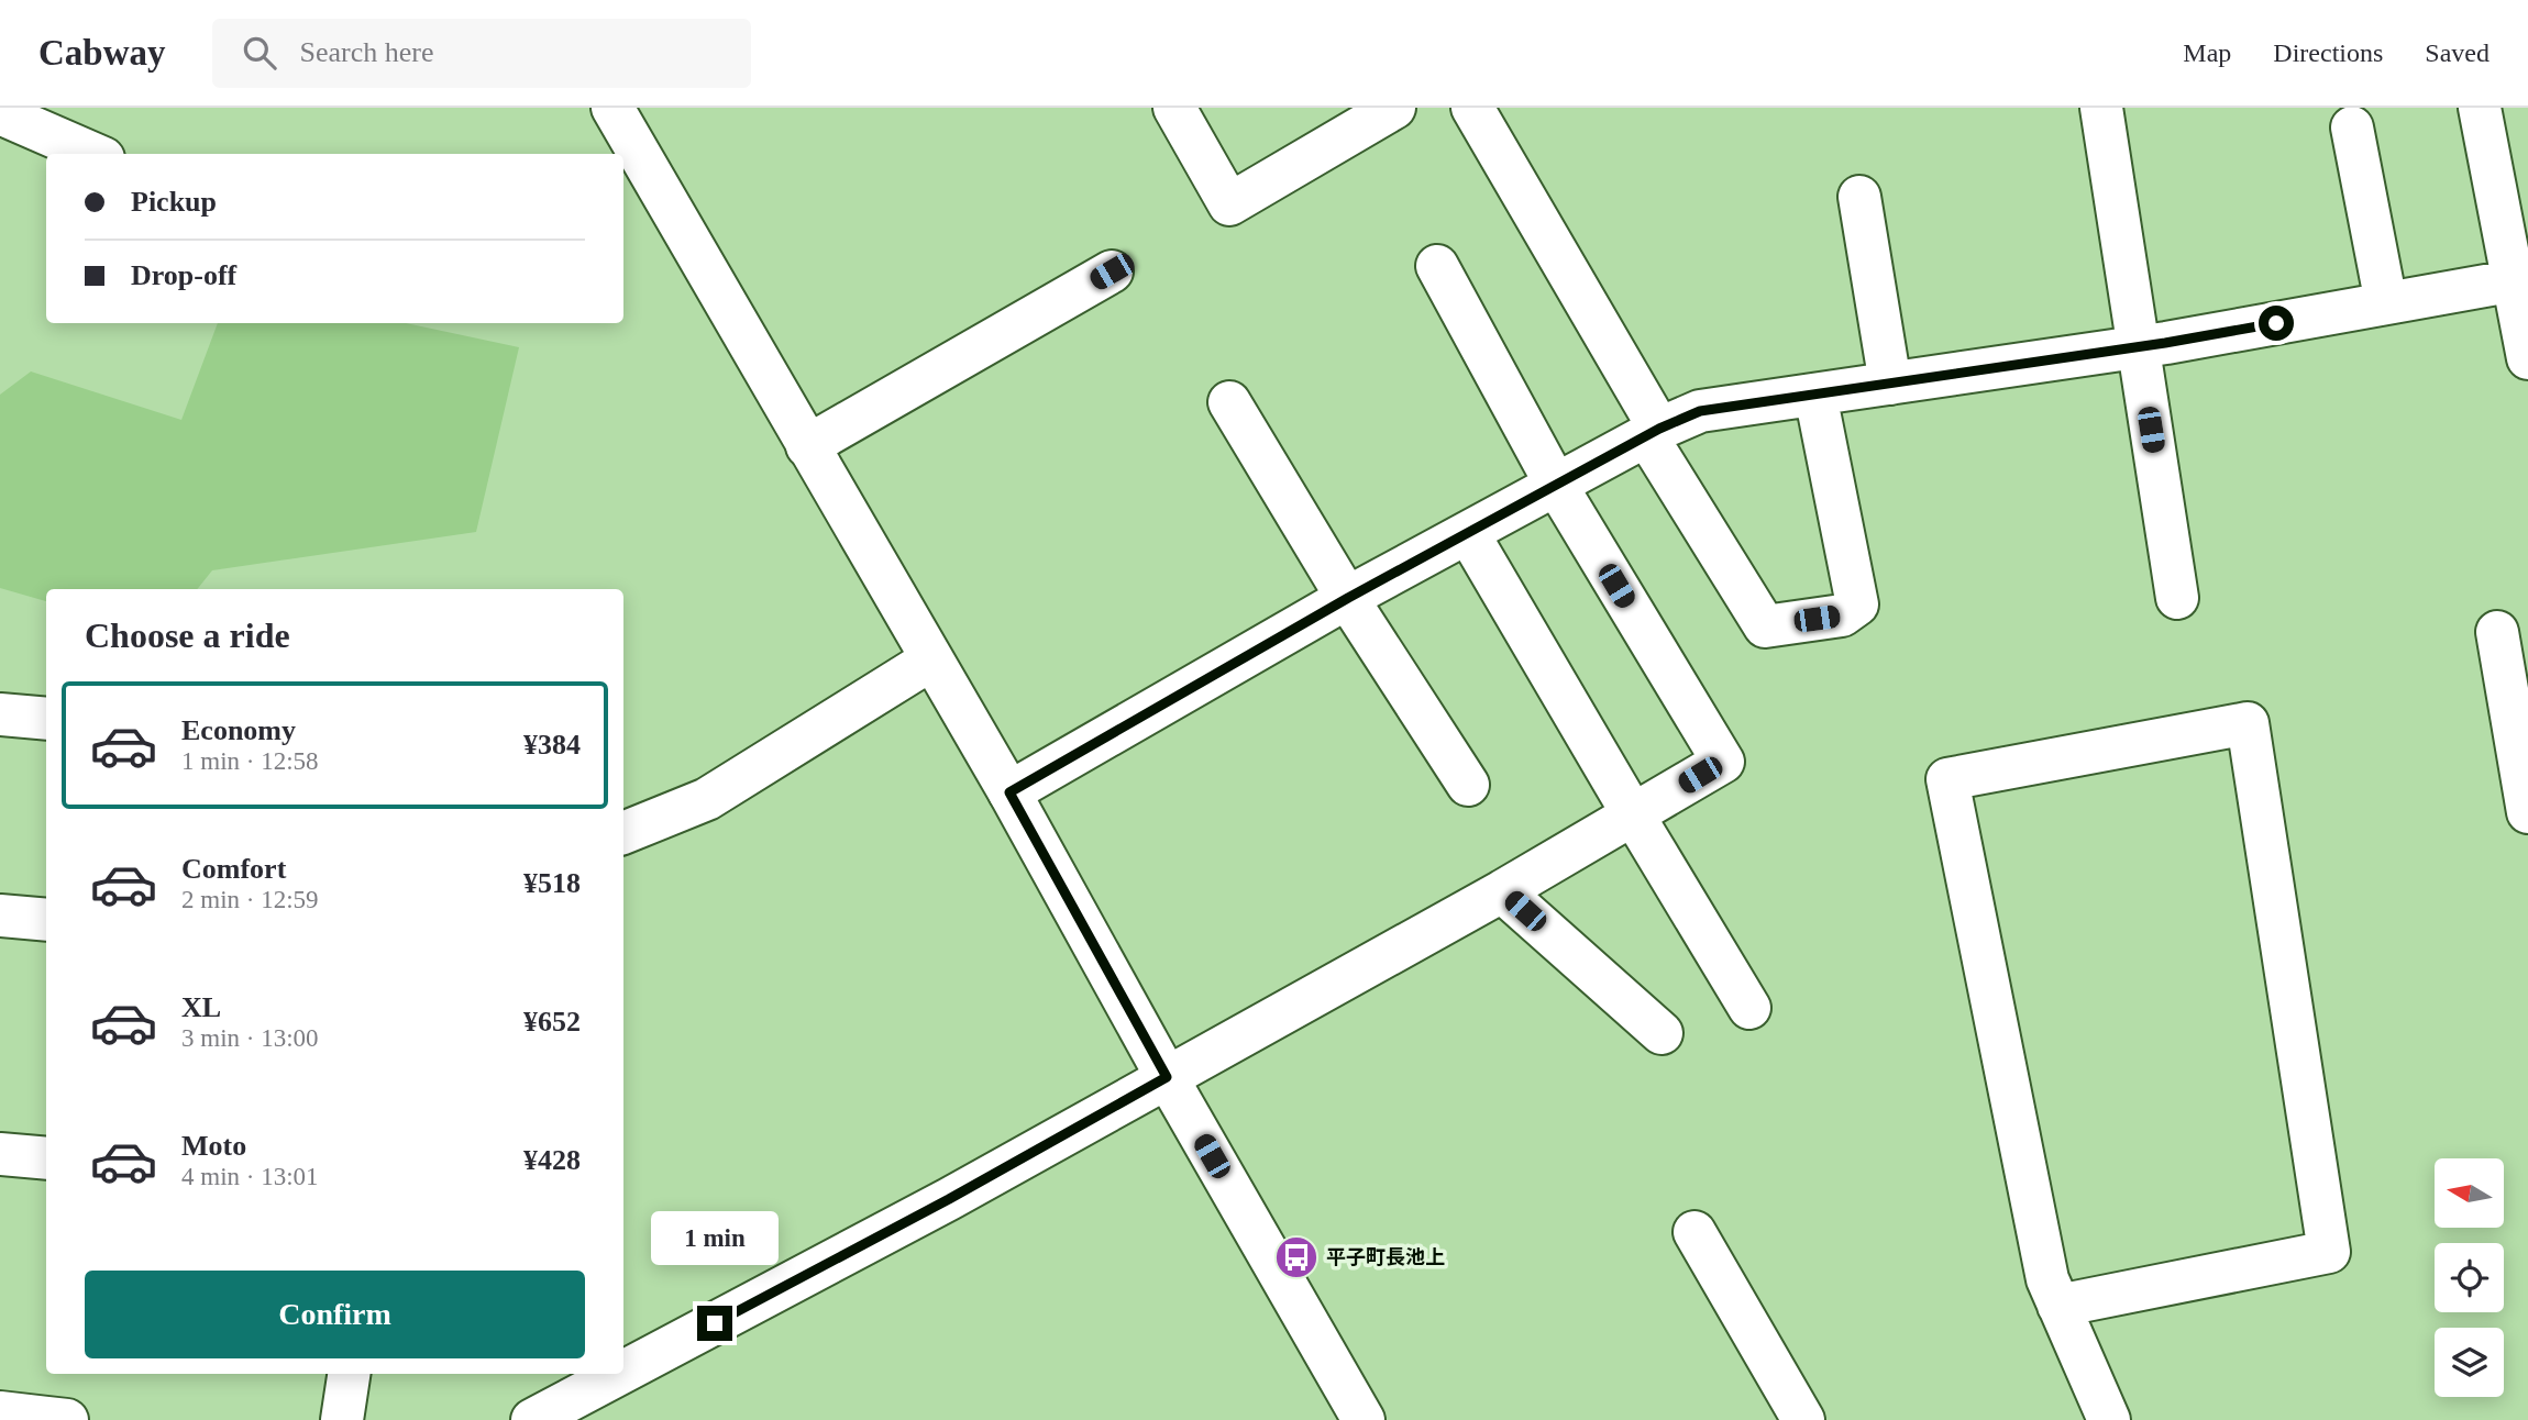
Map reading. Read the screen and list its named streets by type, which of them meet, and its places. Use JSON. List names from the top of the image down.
{
  "places": {
    "bus stop": ["平子町長池上"]
  },
  "north": "left",
  "page": {
    "header": "Cabway",
    "search": "Search here",
    "nav": ["Map", "Directions", "Saved"],
    "banner": ["Pickup", "Drop-off"],
    "heading": "Choose a ride",
    "list": [
      {
        "name": "Economy",
        "note": "1 min · 12:58",
        "value": "¥384"
      },
      {
        "name": "Comfort",
        "note": "2 min · 12:59",
        "value": "¥518"
      },
      {
        "name": "XL",
        "note": "3 min · 13:00",
        "value": "¥652"
      },
      {
        "name": "Moto",
        "note": "4 min · 13:01",
        "value": "¥428"
      }
    ],
    "bubble": "1 min",
    "buttons": "Confirm"
  }
}
